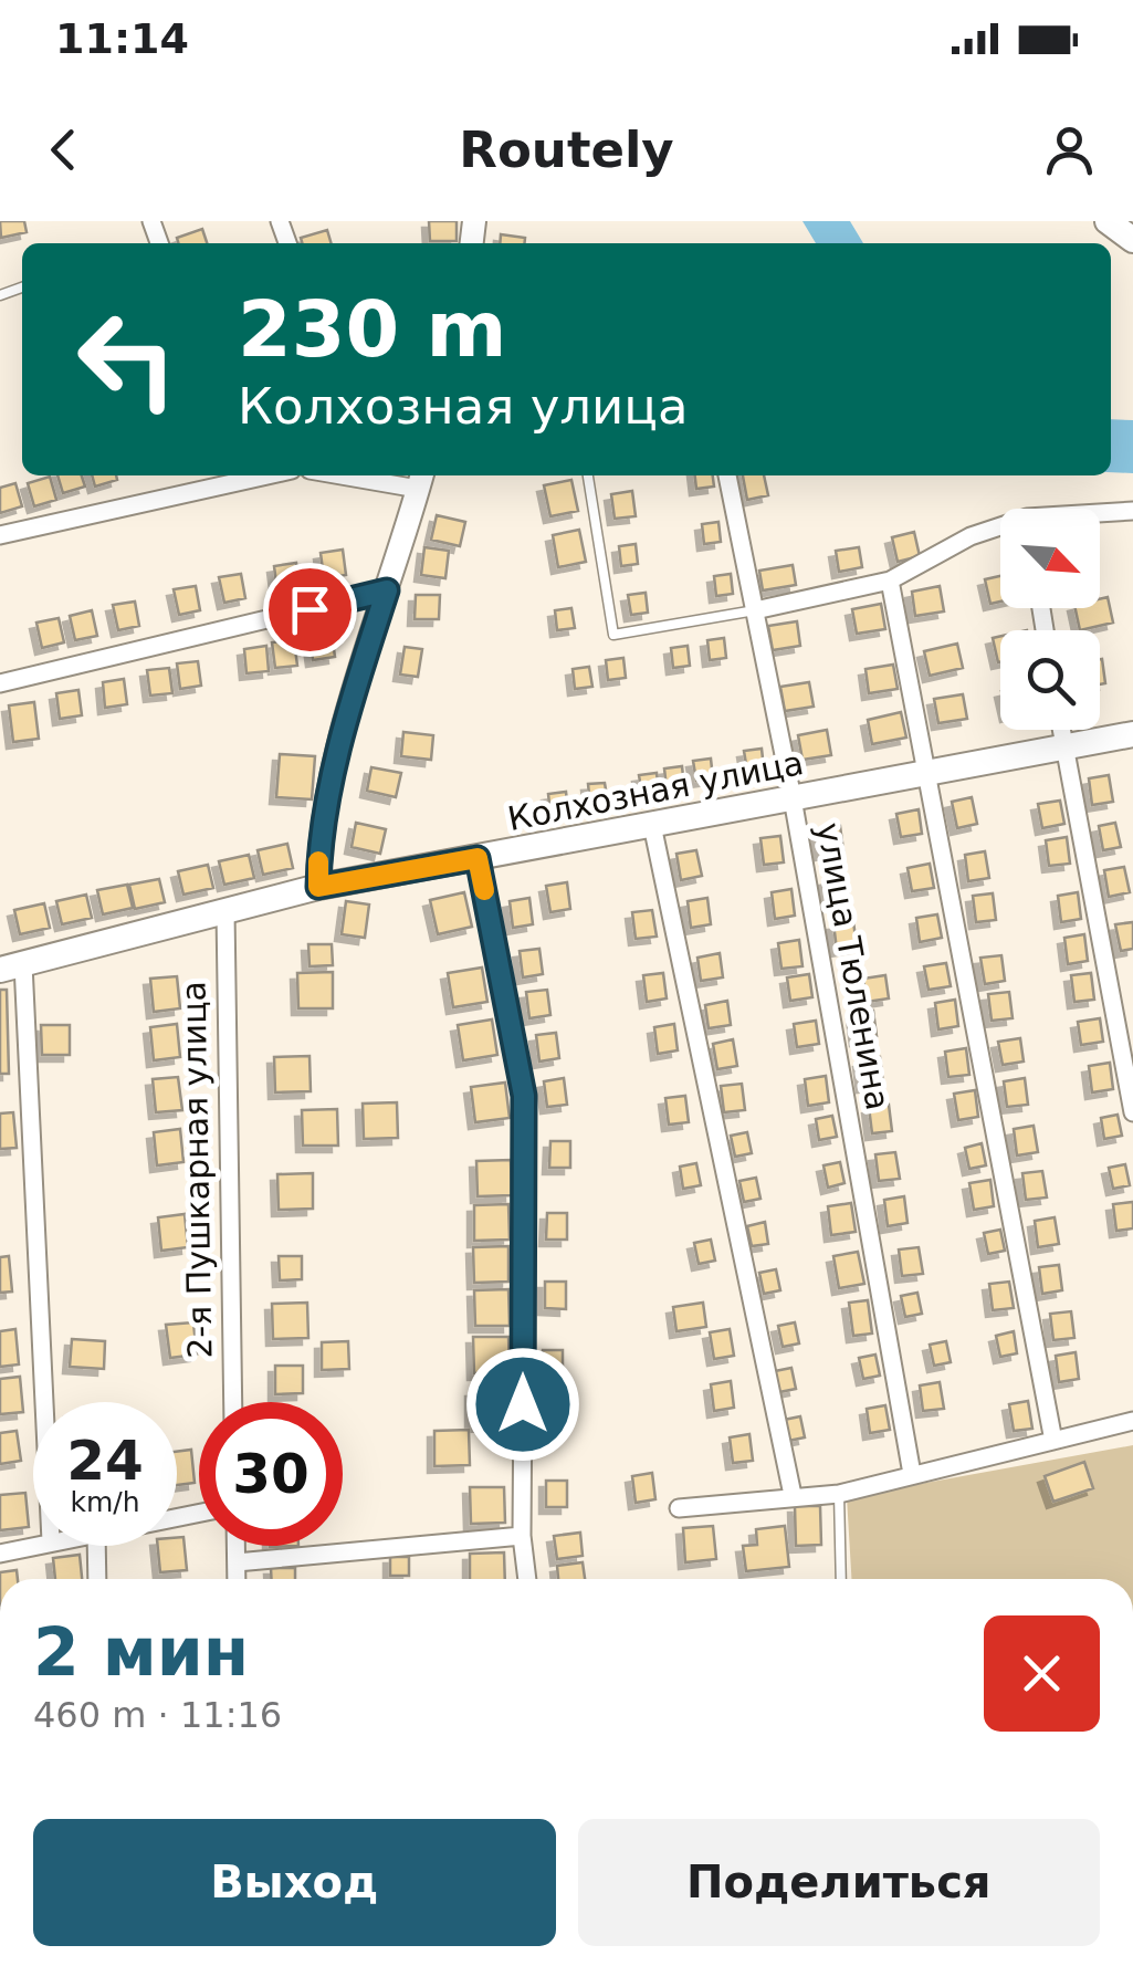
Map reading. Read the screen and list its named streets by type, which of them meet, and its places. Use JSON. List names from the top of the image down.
{
  "streets": {
    "main road": ["Колхозная улица"],
    "street": ["улица Тюленина", "2-я Пушкарная улица"]
  },
  "crossings": [
    ["Колхозная улица", "улица Тюленина"],
    ["Колхозная улица", "2-я Пушкарная улица"]
  ],
  "north": "bottom right",
  "page": {
    "status": "11:14",
    "header": "Routely",
    "turn": ["230 m", "Колхозная улица"],
    "speed": "24 km/h",
    "limit": "30",
    "heading": ["2 мин", "460 m · 11:16"],
    "buttons": ["Выход", "Поделиться"]
  }
}
